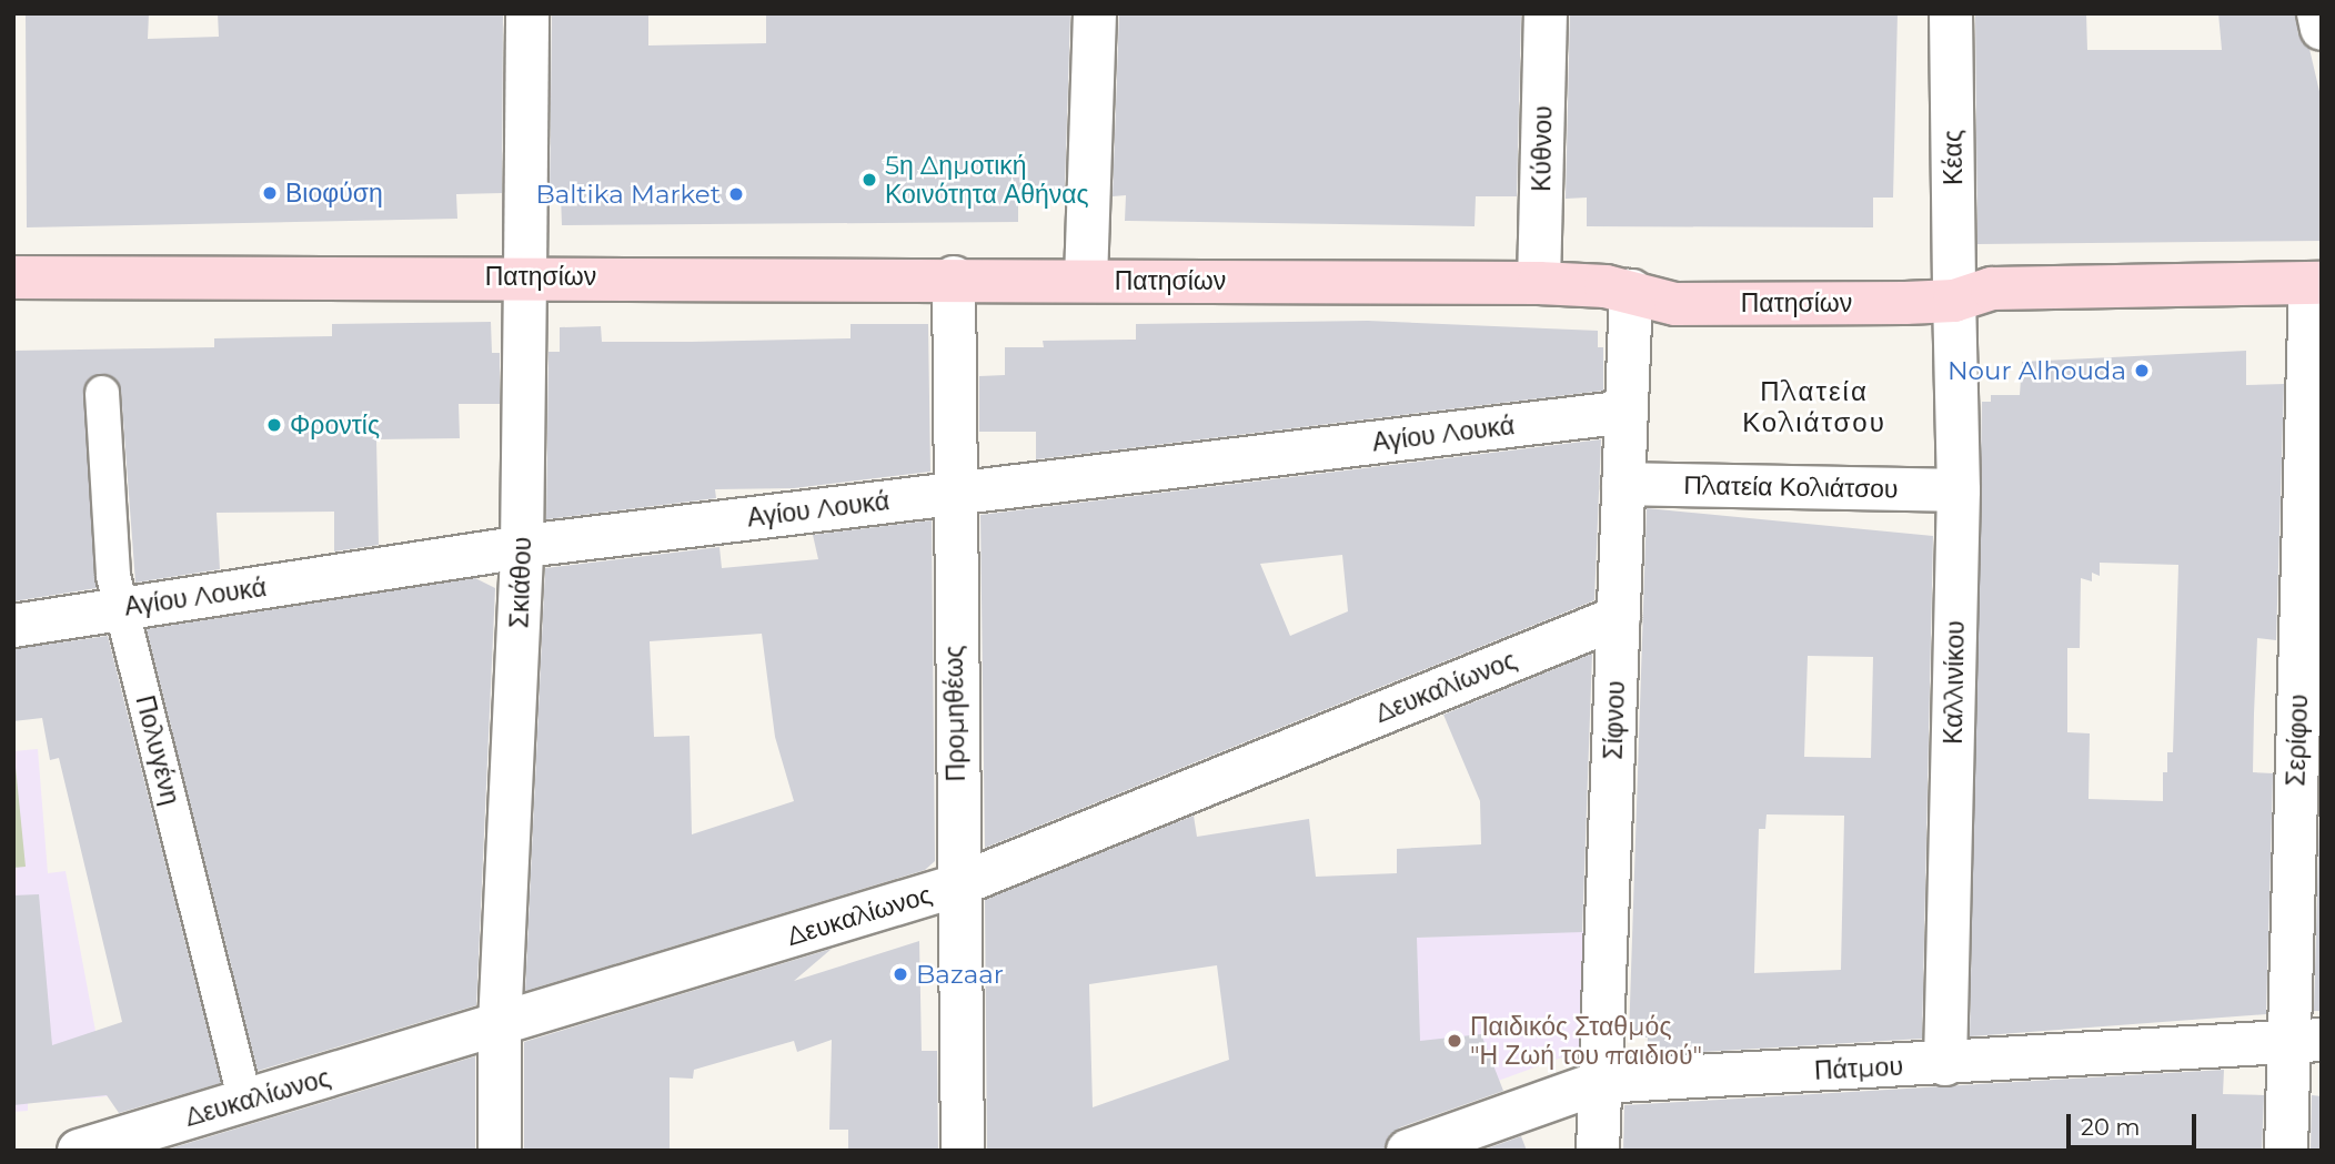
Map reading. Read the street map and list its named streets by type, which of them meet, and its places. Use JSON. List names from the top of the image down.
{
  "streets": {
    "main road": ["Πατησίων"],
    "street": [
      "Κύθνου",
      "Κέας",
      "Αγίου Λουκά",
      "Πλατεία Κολιάτσου",
      "Σκιάθου",
      "Καλλινίκου",
      "Δευκαλίωνος",
      "Προμηθέως",
      "Σίφνου",
      "Σερίφου",
      "Πολυγένη",
      "Πάτμου"
    ]
  },
  "crossings": [
    ["Κύθνου", "Πατησίων"],
    ["Κέας", "Πατησίων"],
    ["Κέας", "Καλλινίκου"],
    ["Πατησίων", "Σκιάθου"],
    ["Πατησίων", "Καλλινίκου"],
    ["Πατησίων", "Προμηθέως"],
    ["Πατησίων", "Σίφνου"],
    ["Πατησίων", "Σερίφου"],
    ["Αγίου Λουκά", "Σκιάθου"],
    ["Αγίου Λουκά", "Προμηθέως"],
    ["Αγίου Λουκά", "Σίφνου"],
    ["Αγίου Λουκά", "Πολυγένη"],
    ["Πλατεία Κολιάτσου", "Καλλινίκου"],
    ["Πλατεία Κολιάτσου", "Σίφνου"],
    ["Σκιάθου", "Δευκαλίωνος"],
    ["Καλλινίκου", "Πάτμου"],
    ["Δευκαλίωνος", "Προμηθέως"],
    ["Δευκαλίωνος", "Σίφνου"],
    ["Δευκαλίωνος", "Πολυγένη"],
    ["Σίφνου", "Πάτμου"],
    ["Σερίφου", "Πάτμου"]
  ],
  "districts": ["Πλατεία Κολιάτσου"],
  "places": [
    "5η Δημοτική Κοινότητα Αθήνας",
    "Βιοφύση",
    "Baltika Market",
    "Nour Alhouda",
    "Φροντίς",
    "Bazaar",
    "Παιδικός Σταθμός \"Η Ζωή του παιδιού\""
  ],
  "scale_bar": "20 m"
}
